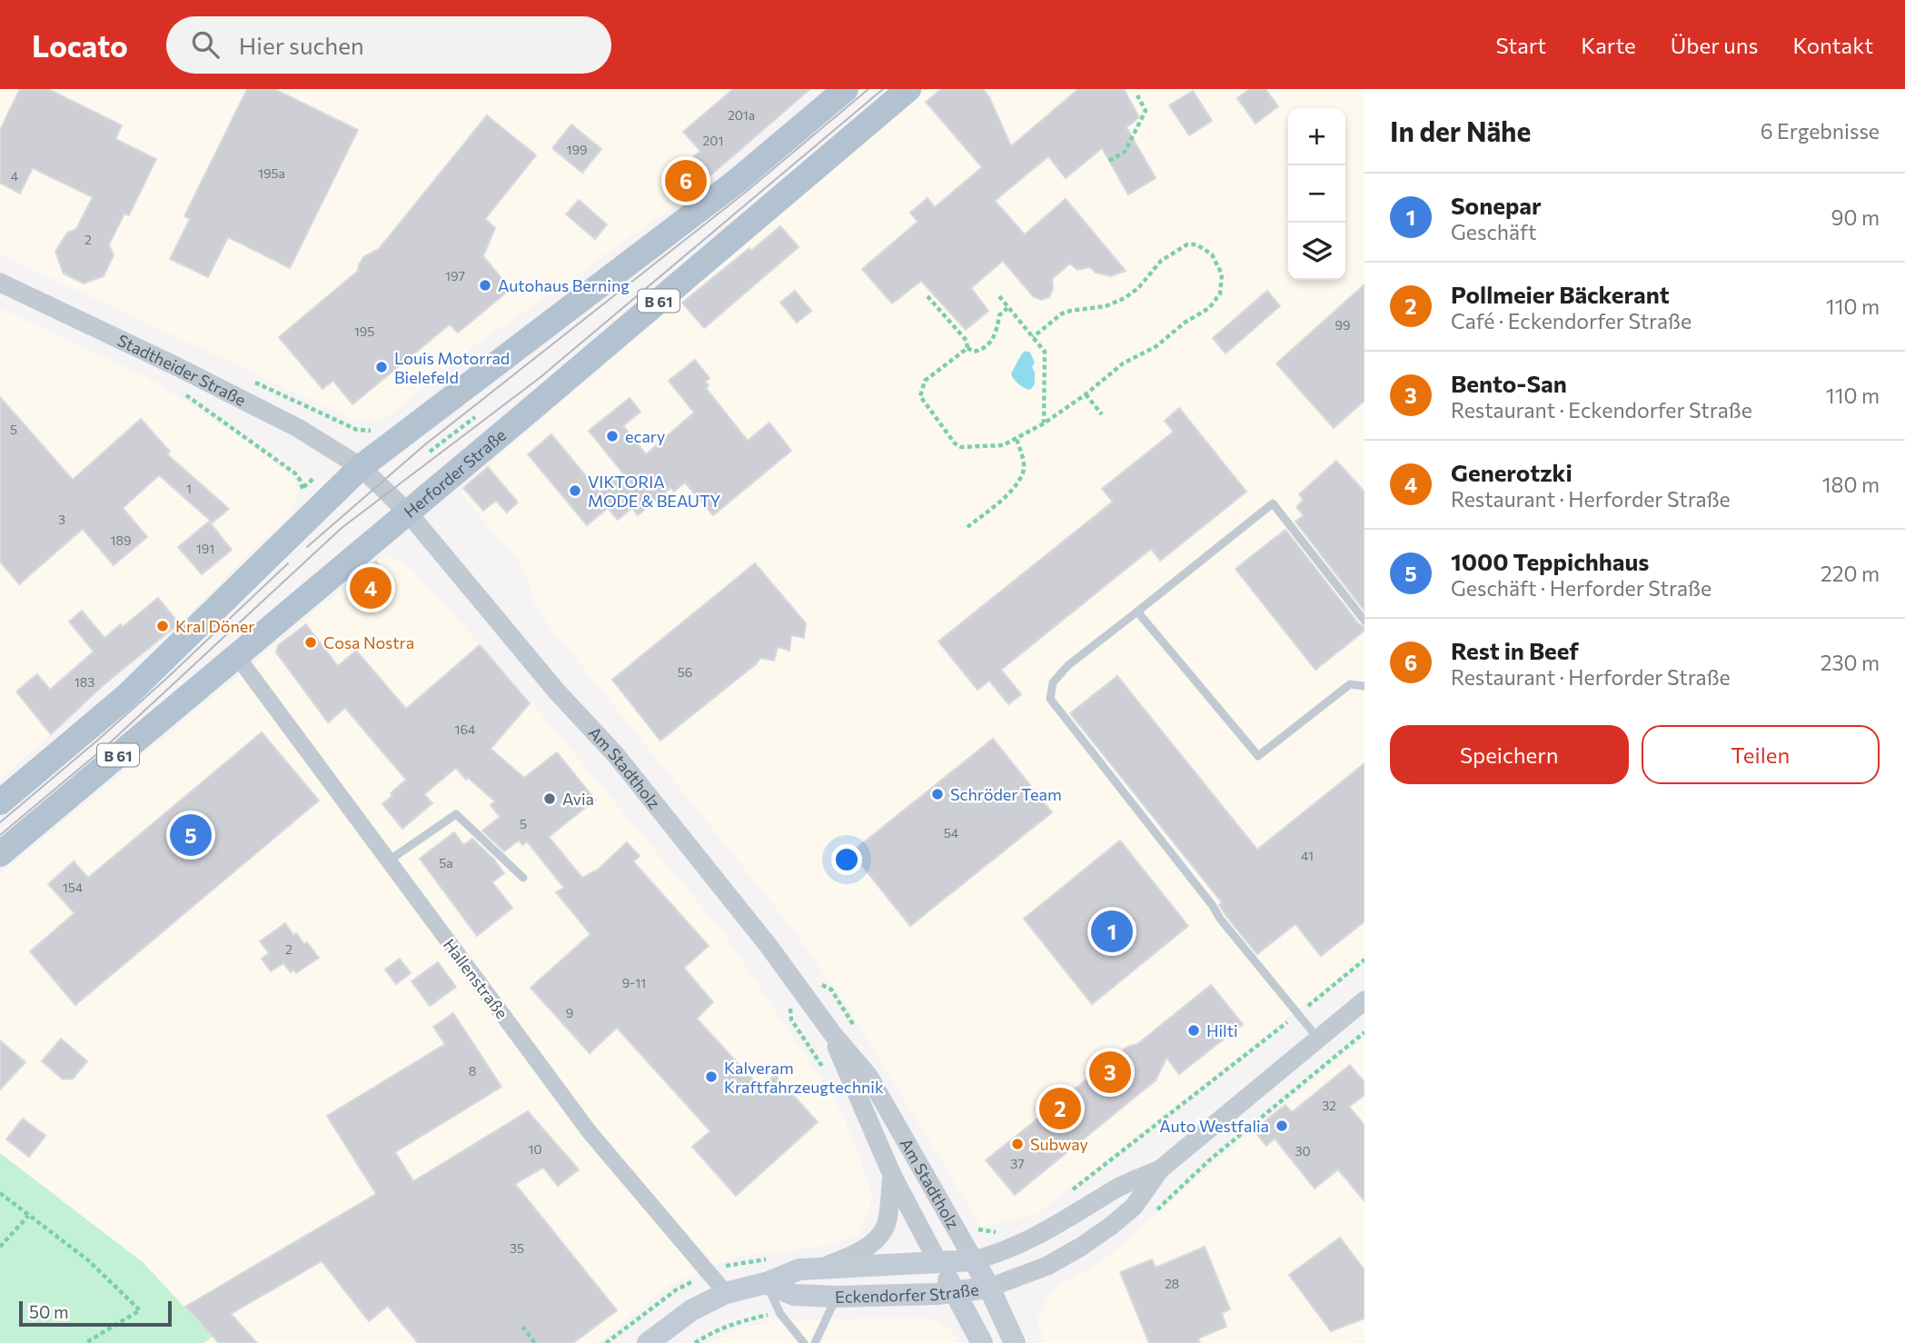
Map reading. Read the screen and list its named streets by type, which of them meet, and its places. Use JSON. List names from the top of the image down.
{
  "streets": {
    "main road": [
      "B 61",
      "Herforder Straße",
      "Am Stadtholz",
      "Eckendorfer Straße"
    ],
    "street": ["Stadtheider Straße", "Hallenstraße"]
  },
  "crossings": [
    ["B 61", "Stadtheider Straße"],
    ["Stadtheider Straße", "Herforder Straße"],
    ["Stadtheider Straße", "Am Stadtholz"],
    ["Herforder Straße", "Am Stadtholz"],
    ["Herforder Straße", "Hallenstraße"],
    ["Am Stadtholz", "Eckendorfer Straße"],
    ["Hallenstraße", "Eckendorfer Straße"]
  ],
  "places": [
    "Autohaus Berning",
    "Louis Motorrad Bielefeld",
    "ecary",
    "VIKTORIA MODE & BEAUTY",
    "Kral Döner",
    "Cosa Nostra",
    "Schröder Team",
    "Avia",
    "Hilti",
    "Kalveram Kraftfahrzeugtechnik",
    "Auto Westfalia",
    "Subway"
  ],
  "house_numbers": [
    "201a",
    "201",
    "199",
    "195a",
    "4",
    "2",
    "197",
    "99",
    "195",
    "5",
    "1",
    "3",
    "189",
    "191",
    "56",
    "183",
    "164",
    "5",
    "54",
    "41",
    "5a",
    "154",
    "2",
    "9-11",
    "9",
    "8",
    "32",
    "10",
    "30",
    "37",
    "35",
    "28"
  ],
  "scale_bar": "50 m",
  "page": {
    "header": "Locato",
    "search": "Hier suchen",
    "nav": [
      "Start",
      "Karte",
      "Über uns",
      "Kontakt"
    ],
    "heading": ["In der Nähe", "6 Ergebnisse"],
    "map_buttons": ["+", "−"],
    "pins": [
      "6",
      "4",
      "5",
      "1",
      "3",
      "2"
    ],
    "list": [
      {
        "mark": "1",
        "name": "Sonepar",
        "note": "Geschäft",
        "value": "90 m"
      },
      {
        "mark": "2",
        "name": "Pollmeier Bäckerant",
        "note": "Café · Eckendorfer Straße",
        "value": "110 m"
      },
      {
        "mark": "3",
        "name": "Bento-San",
        "note": "Restaurant · Eckendorfer Straße",
        "value": "110 m"
      },
      {
        "mark": "4",
        "name": "Generotzki",
        "note": "Restaurant · Herforder Straße",
        "value": "180 m"
      },
      {
        "mark": "5",
        "name": "1000 Teppichhaus",
        "note": "Geschäft · Herforder Straße",
        "value": "220 m"
      },
      {
        "mark": "6",
        "name": "Rest in Beef",
        "note": "Restaurant · Herforder Straße",
        "value": "230 m"
      }
    ],
    "buttons": ["Speichern", "Teilen"],
    "scale": "50 m"
  }
}
